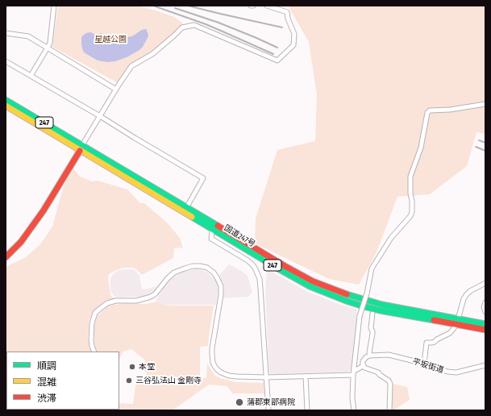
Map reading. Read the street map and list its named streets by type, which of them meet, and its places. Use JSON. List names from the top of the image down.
{
  "streets": {
    "main road": ["247", "国道247号"],
    "street": ["平坂街道"]
  },
  "parks": ["星越公園"],
  "places": ["本堂", "三谷弘法山 金剛寺", "蒲郡東部病院"],
  "legend": ["順調", "混雑", "渋滞"]
}
